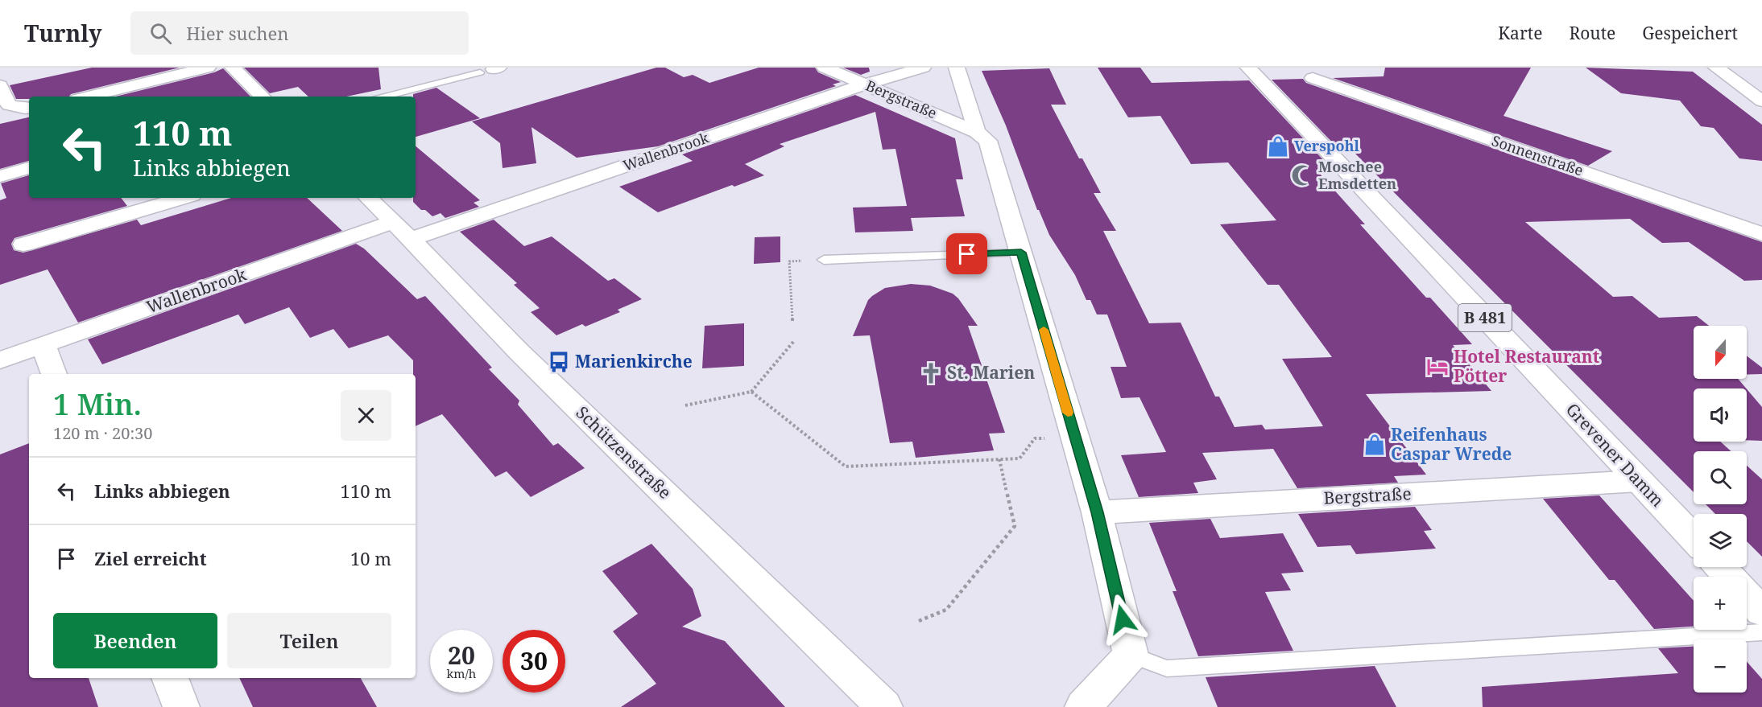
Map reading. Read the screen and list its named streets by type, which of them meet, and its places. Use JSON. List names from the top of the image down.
{
  "streets": {
    "street": [
      "Bergstraße",
      "Wallenbrook",
      "Sonnenstraße",
      "B 481",
      "Schützenstraße",
      "Grevener Damm"
    ]
  },
  "crossings": [
    ["Bergstraße", "Wallenbrook"],
    ["Bergstraße", "Grevener Damm"],
    ["Wallenbrook", "Schützenstraße"]
  ],
  "places": {
    "shop": ["Verspohl", "Reifenhaus Caspar Wrede"],
    "mosque": ["Moschee Emsdetten"],
    "bus stop": ["Marienkirche"],
    "hotel": ["Hotel Restaurant Pötter"],
    "church": ["St. Marien"]
  },
  "north": "bottom",
  "page": {
    "header": "Turnly",
    "search": "Hier suchen",
    "nav": ["Karte", "Route", "Gespeichert"],
    "turn": ["110 m", "Links abbiegen"],
    "map_buttons": ["+", "−"],
    "heading": ["1 Min.", "120 m · 20:30"],
    "list": [
      {
        "name": "Links abbiegen",
        "value": "110 m"
      },
      {
        "name": "Ziel erreicht",
        "value": "10 m"
      }
    ],
    "buttons": ["Beenden", "Teilen"],
    "speed": "20 km/h",
    "limit": "30"
  }
}
